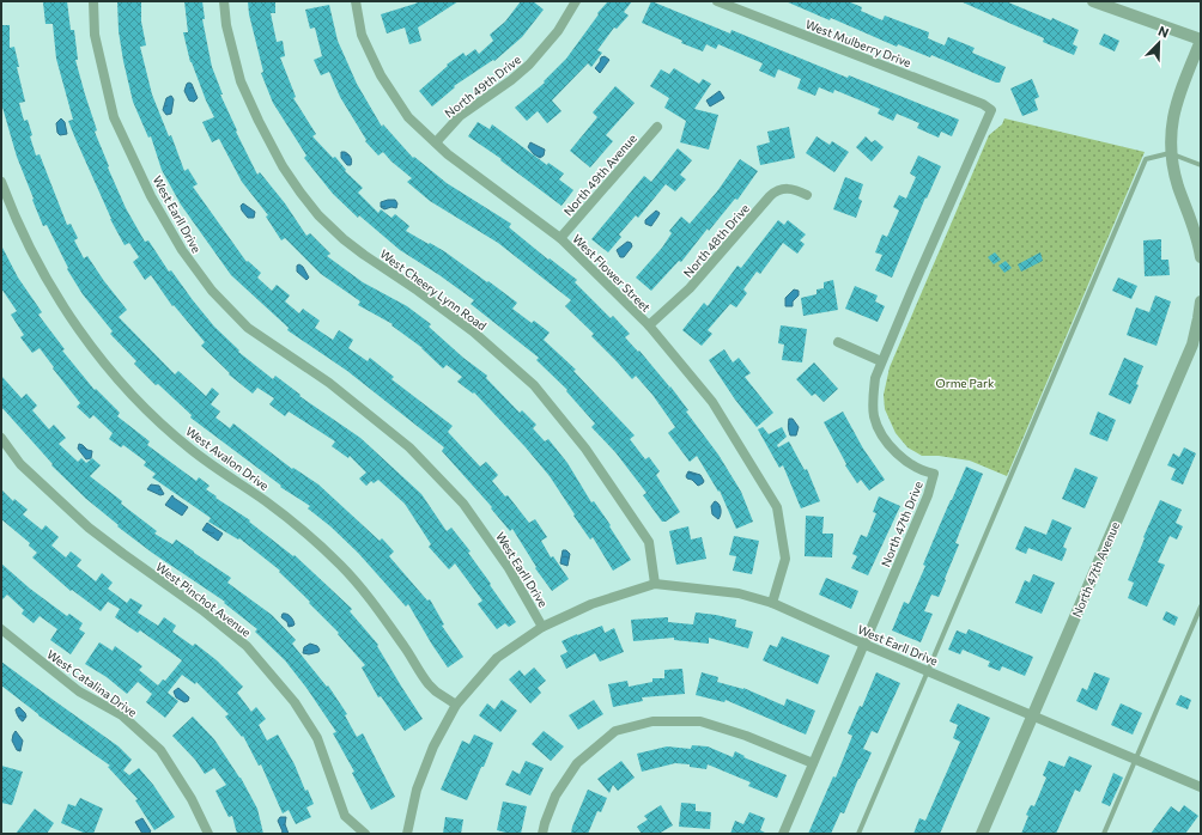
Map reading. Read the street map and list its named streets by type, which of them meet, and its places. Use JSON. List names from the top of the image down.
{
  "streets": {
    "street": [
      "West Mulberry Drive",
      "North 49th Drive",
      "North 49th Avenue",
      "West Earll Drive",
      "North 48th Drive",
      "West Flower Street",
      "West Cheery Lynn Road",
      "West Avalon Drive",
      "North 47th Drive",
      "North 47th Avenue",
      "West Pinchot Avenue",
      "West Catalina Drive"
    ]
  },
  "crossings": [
    ["West Mulberry Drive", "North 47th Drive"],
    ["North 49th Drive", "West Flower Street"],
    ["North 49th Avenue", "West Flower Street"],
    ["West Earll Drive", "West Flower Street"],
    ["West Earll Drive", "West Cheery Lynn Road"],
    ["West Earll Drive", "North 47th Drive"],
    ["West Earll Drive", "North 47th Avenue"],
    ["North 48th Drive", "West Flower Street"]
  ],
  "parks": ["Orme Park"],
  "north": "top right"
}
